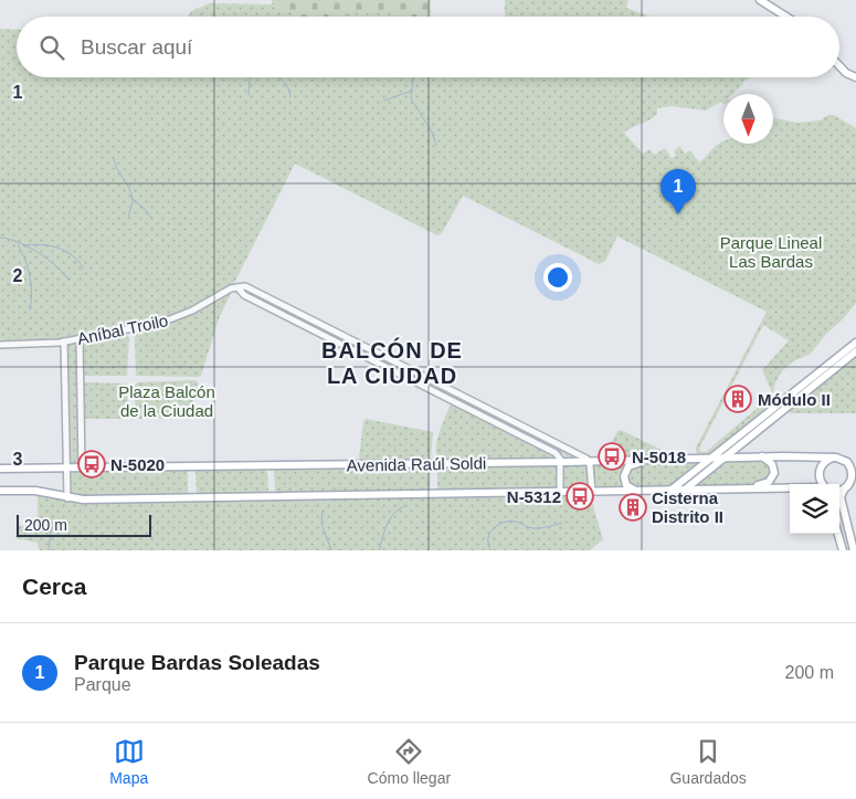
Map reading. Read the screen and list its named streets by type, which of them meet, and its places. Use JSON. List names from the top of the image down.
{
  "streets": {
    "main road": ["Avenida Raúl Soldi"],
    "street": ["Aníbal Troilo"]
  },
  "districts": ["BALCÓN DE LA CIUDAD"],
  "parks": ["Parque Lineal Las Bardas", "Plaza Balcón de la Ciudad"],
  "places": {
    "building": ["Módulo II", "Cisterna Distrito II"],
    "bus stop": ["N-5018", "N-5020", "N-5312"]
  },
  "scale_bar": "200 m",
  "north": "bottom",
  "page": {
    "search": "Buscar aquí",
    "pins": "1",
    "scale": "200 m",
    "heading": "Cerca",
    "list": [
      {
        "mark": "1",
        "name": "Parque Bardas Soleadas",
        "note": "Parque",
        "value": "200 m"
      }
    ],
    "nav": ["Mapa", "Cómo llegar", "Guardados"]
  },
  "grid": {
    "rows": ["1", "2", "3"]
  }
}
